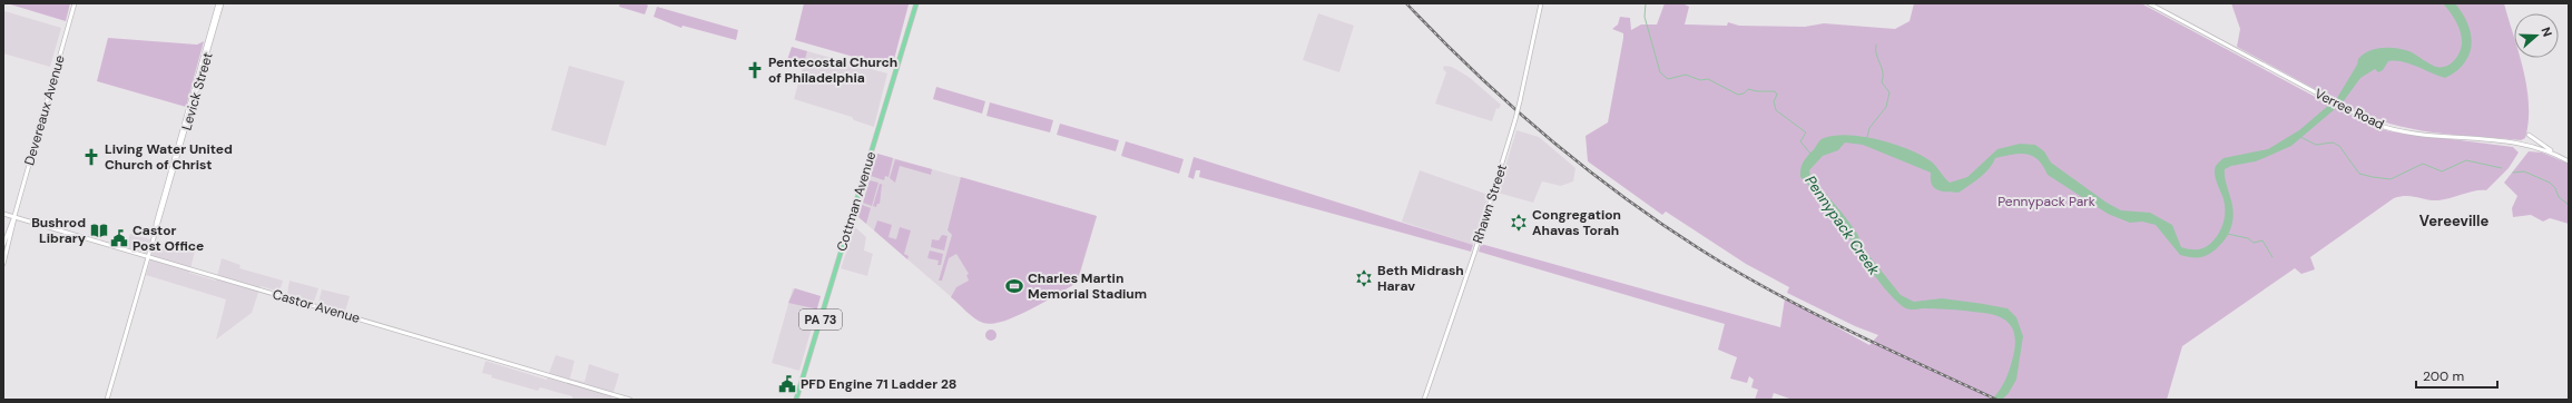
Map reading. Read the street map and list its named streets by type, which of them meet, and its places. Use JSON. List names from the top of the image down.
{
  "streets": {
    "main road": [
      "Levick Street",
      "Verree Road",
      "Devereaux Avenue",
      "Cottman Avenue",
      "Rhawn Street",
      "Castor Avenue",
      "PA 73"
    ]
  },
  "crossings": [
    ["Levick Street", "Castor Avenue"],
    ["Devereaux Avenue", "Castor Avenue"]
  ],
  "districts": ["Vereeville"],
  "water": ["Pennypack Creek"],
  "parks": ["Pennypack Park"],
  "places": {
    "church": ["Pentecostal Church of Philadelphia", "Living Water United Church of Christ"],
    "synagogue": ["Congregation Ahavas Torah", "Beth Midrash Harav"],
    "library": ["Bushrod Library"],
    "public building": ["Castor Post Office", "PFD Engine 71 Ladder 28"],
    "sports": ["Charles Martin Memorial Stadium"]
  },
  "scale_bar": "200 m",
  "north": "right"
}
